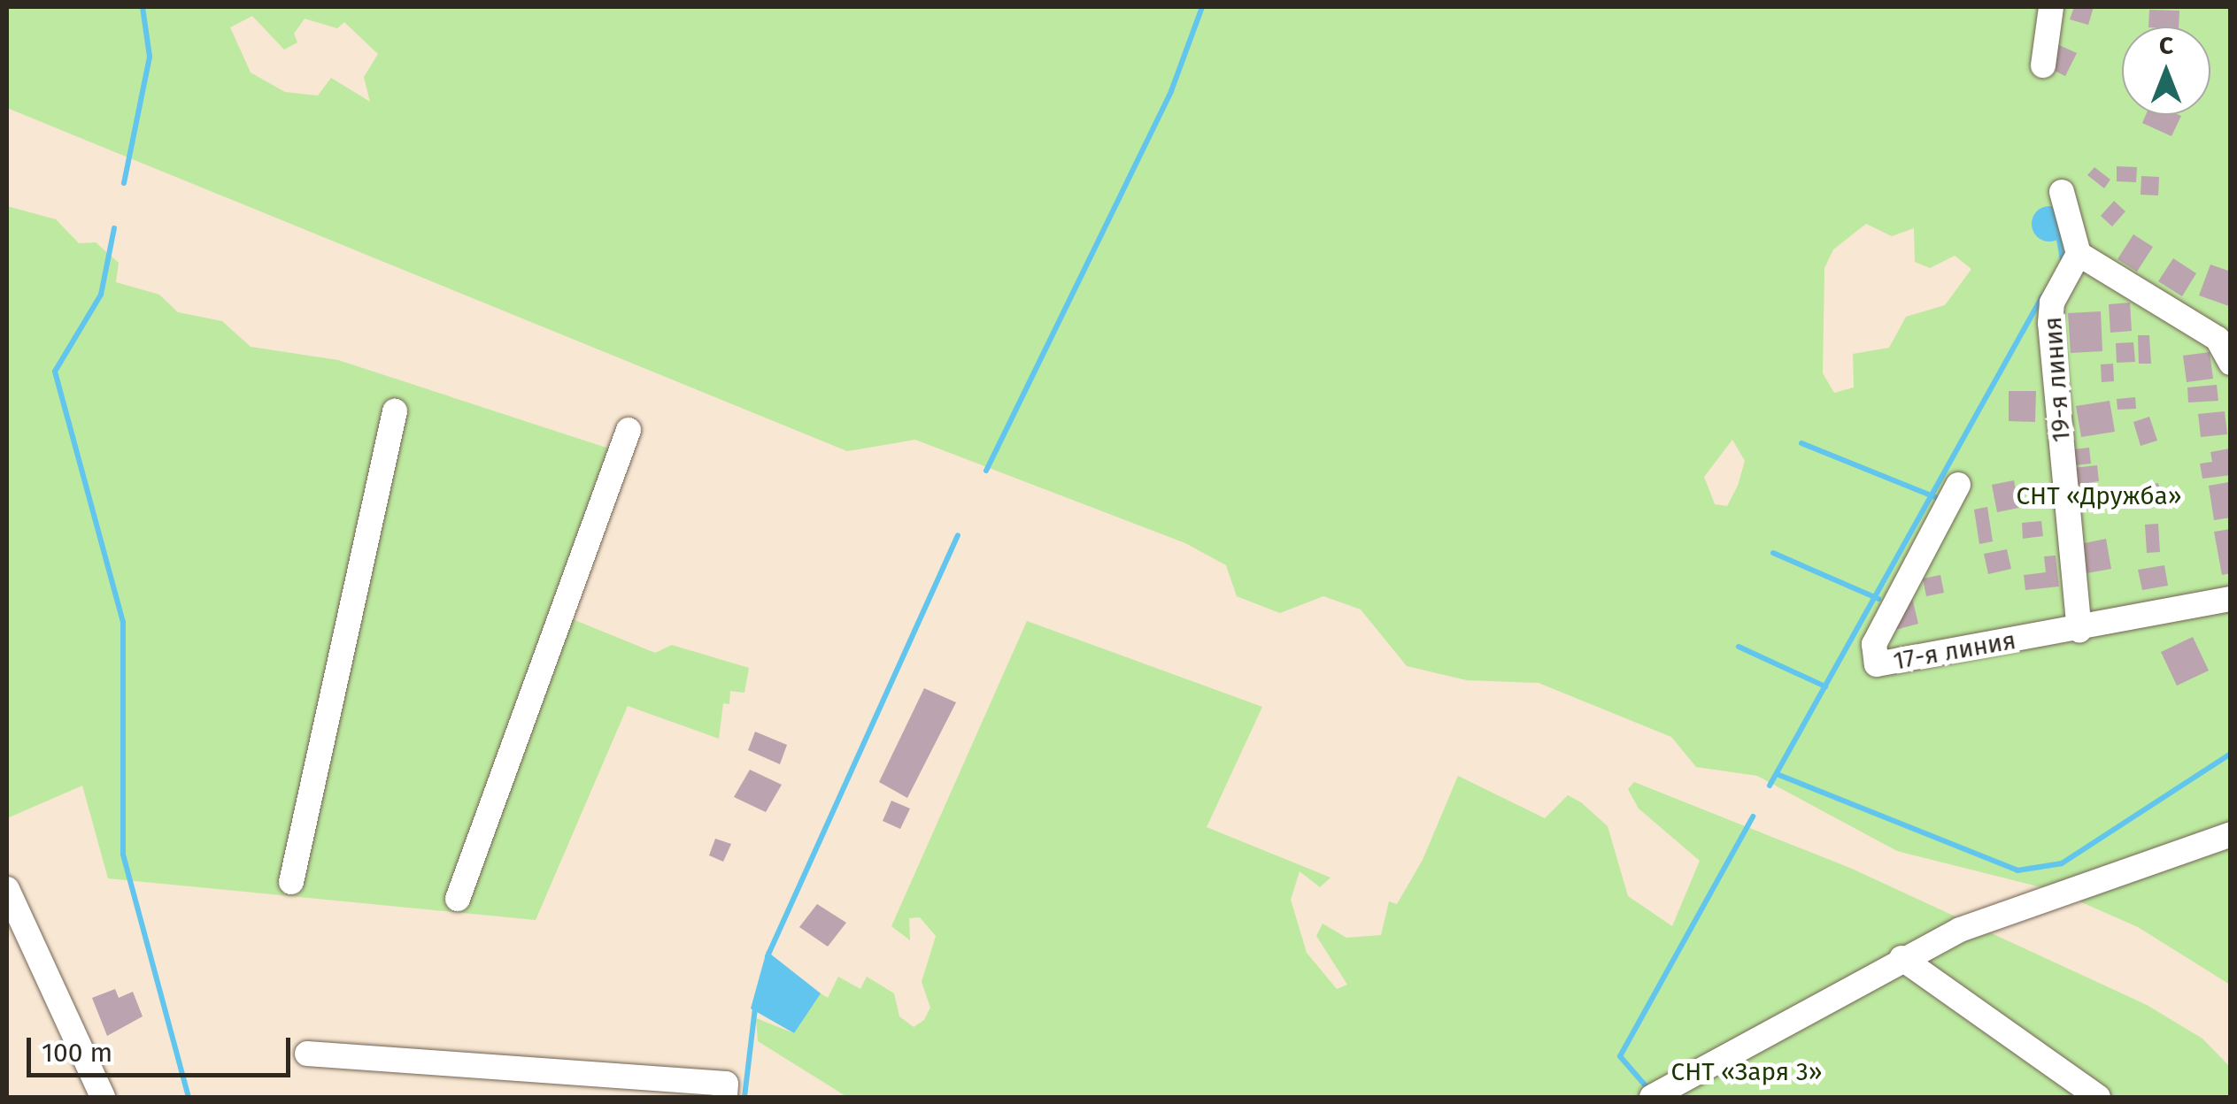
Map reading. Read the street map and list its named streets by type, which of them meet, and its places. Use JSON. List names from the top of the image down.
{
  "streets": {
    "street": ["19-я линия", "17-я линия"]
  },
  "crossings": [
    ["19-я линия", "17-я линия"]
  ],
  "parks": ["СНТ «Дружба»", "СНТ «Заря 3»"],
  "scale_bar": "100 m",
  "north": "top"
}
